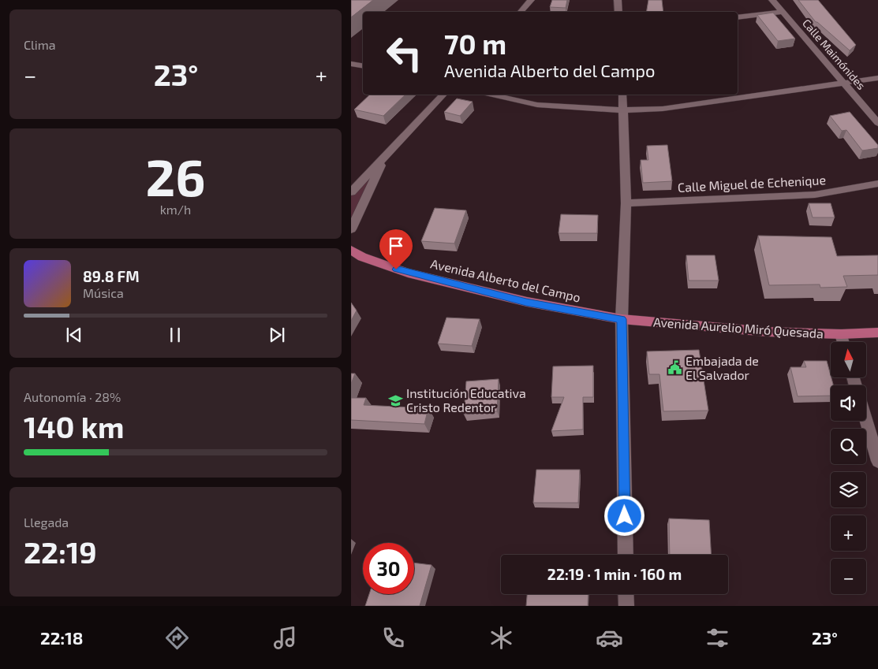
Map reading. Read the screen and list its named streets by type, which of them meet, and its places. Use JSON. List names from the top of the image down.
{
  "streets": {
    "main road": ["Avenida Alberto del Campo", "Avenida Aurelio Miró Quesada"],
    "street": ["Calle Maimónides", "Calle Miguel de Echenique"]
  },
  "crossings": [
    ["Avenida Alberto del Campo", "Avenida Aurelio Miró Quesada"]
  ],
  "places": {
    "public building": ["Embajada de El Salvador"],
    "school or university": ["Institución Educativa Cristo Redentor"]
  },
  "north": "top",
  "page": {
    "tile": [
      "Clima",
      ["26", "km/h"],
      ["Autonomía · 28%", "140 km"],
      ["Llegada", "22:19"]
    ],
    "turn": ["70 m", "Avenida Alberto del Campo"],
    "heat": ["−", "23°", "+"],
    "song": ["89.8 FM", "Música"],
    "map_buttons": ["+", "−"],
    "limit": "30",
    "trip": "22:19 · 1 min · 160 m",
    "tabs": ["22:18", "23°"]
  }
}
